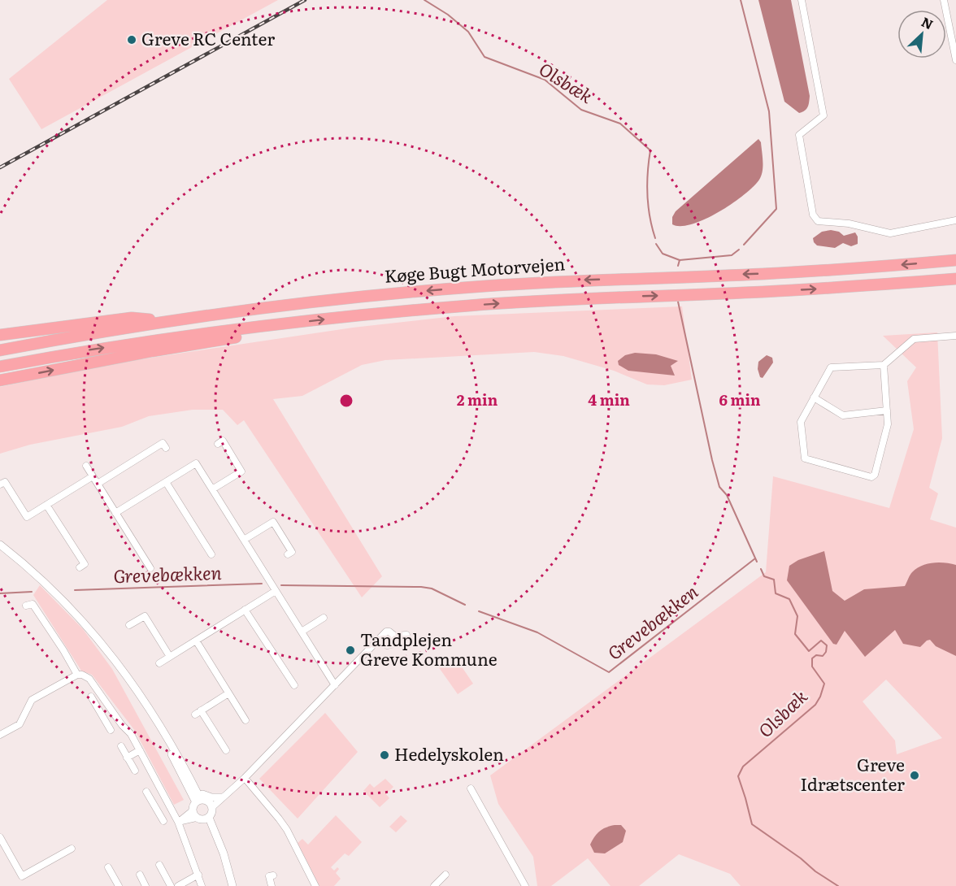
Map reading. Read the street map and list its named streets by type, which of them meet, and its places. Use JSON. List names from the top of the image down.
{
  "streets": {
    "highway": ["Køge Bugt Motorvejen"]
  },
  "water": ["Olsbæk", "Grevebækken"],
  "places": [
    "Greve RC Center",
    "Tandplejen Greve Kommune",
    "Hedelyskolen",
    "Greve Idrætscenter"
  ],
  "north": "top right",
  "rings": ["2 min", "4 min", "6 min"]
}
